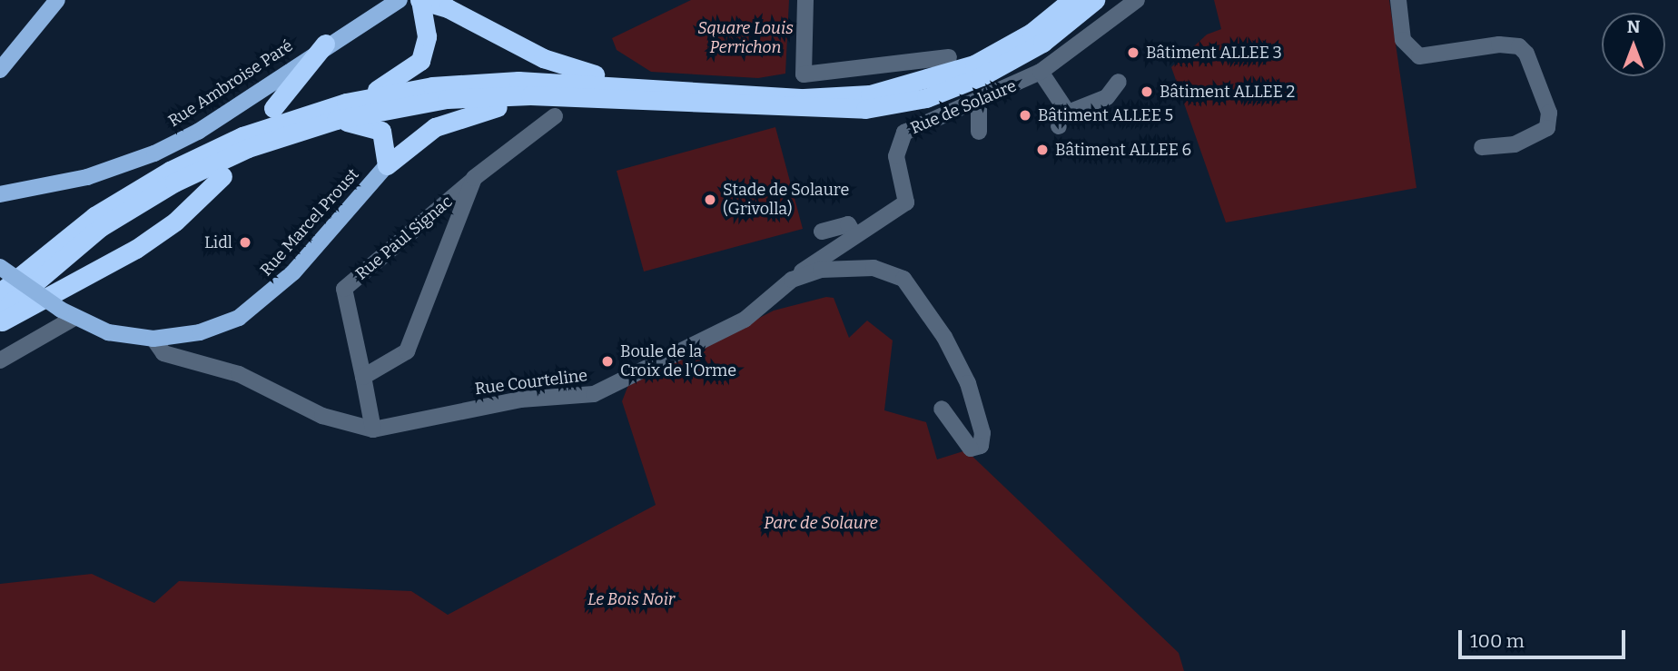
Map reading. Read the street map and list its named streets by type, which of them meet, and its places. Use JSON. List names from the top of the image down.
{
  "streets": {
    "main road": ["Rue Ambroise Paré", "Rue Marcel Proust"],
    "street": ["Rue de Solaure", "Rue Paul Signac", "Rue Courteline"]
  },
  "crossings": [
    ["Rue de Solaure", "Rue Courteline"],
    ["Rue Marcel Proust", "Rue Courteline"],
    ["Rue Paul Signac", "Rue Courteline"]
  ],
  "parks": ["Square Louis Perrichon", "Parc de Solaure", "Le Bois Noir"],
  "places": [
    "Bâtiment ALLEE 3",
    "Bâtiment ALLEE 2",
    "Bâtiment ALLEE 5",
    "Bâtiment ALLEE 6",
    "Stade de Solaure (Grivolla)",
    "Lidl",
    "Boule de la Croix de l'Orme"
  ],
  "scale_bar": "100 m",
  "north": "top"
}
